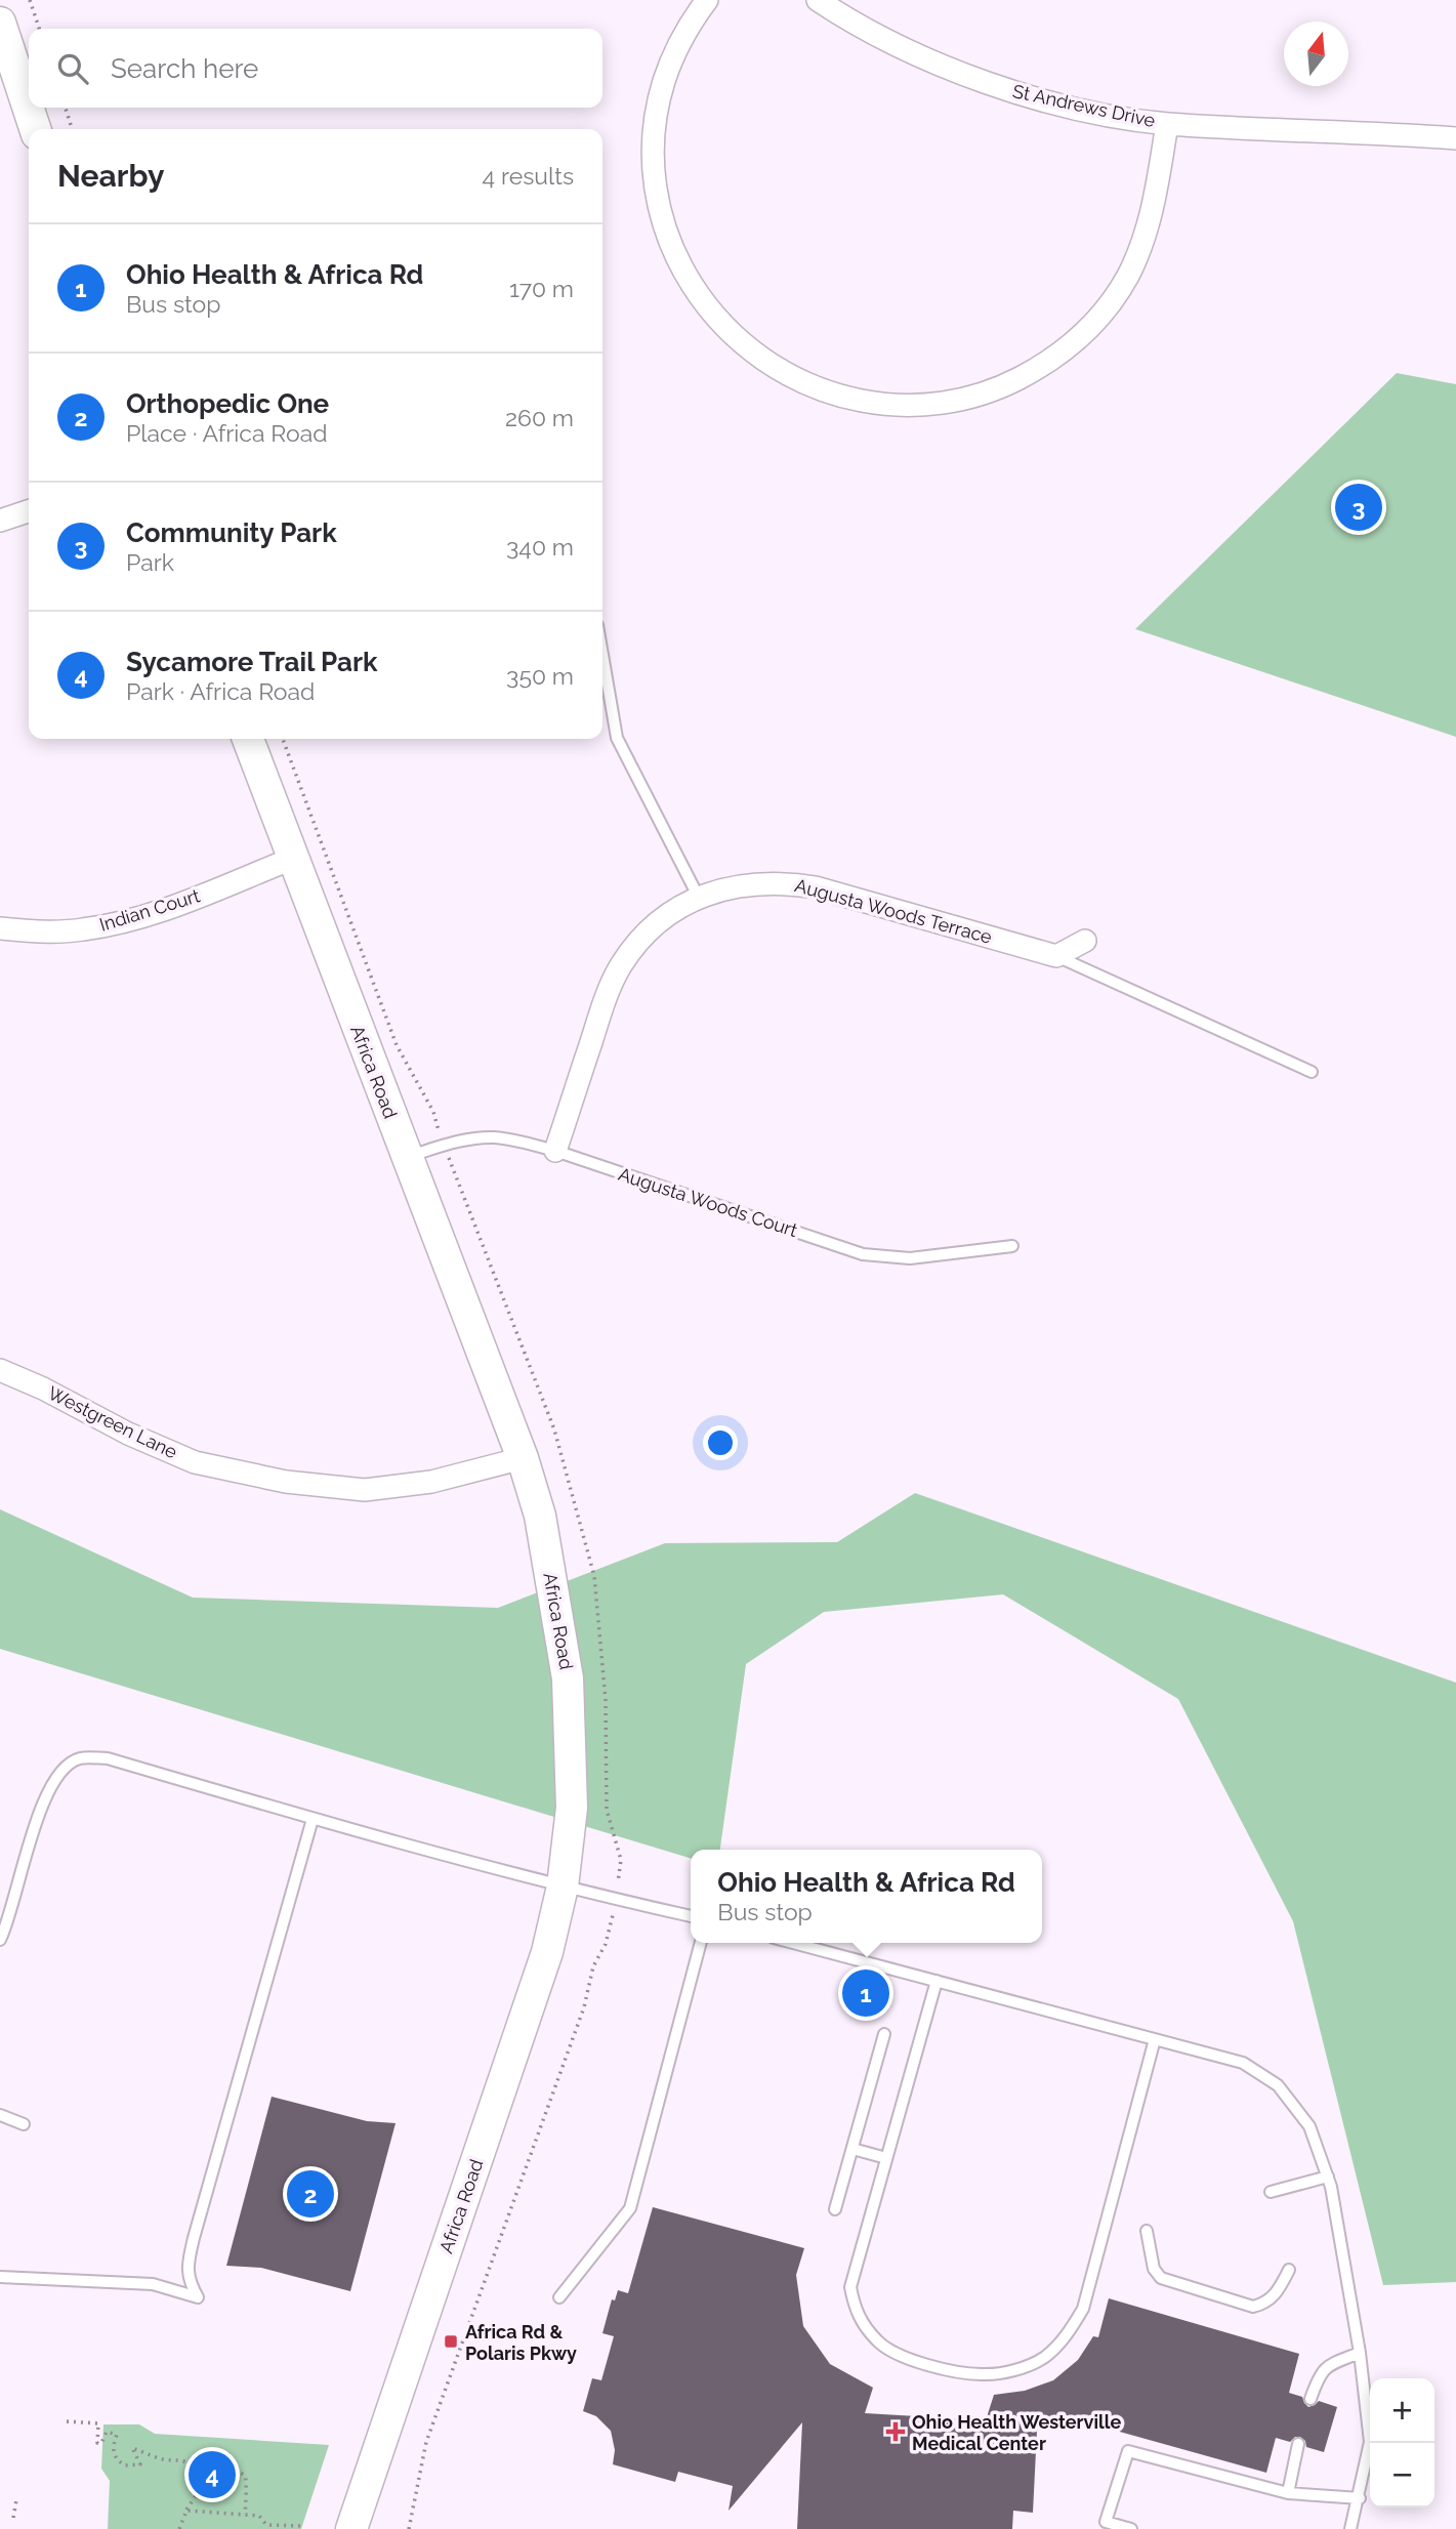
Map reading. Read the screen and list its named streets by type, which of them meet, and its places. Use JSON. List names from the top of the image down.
{
  "streets": {
    "street": [
      "St Andrews Drive",
      "Indian Court",
      "Augusta Woods Terrace",
      "Africa Road",
      "Westgreen Lane"
    ],
    "lane": ["Augusta Woods Court"]
  },
  "crossings": [
    ["Indian Court", "Africa Road"],
    ["Augusta Woods Terrace", "Augusta Woods Court"],
    ["Africa Road", "Augusta Woods Court"],
    ["Africa Road", "Westgreen Lane"]
  ],
  "places": {
    "transit": ["Africa Rd & Polaris Pkwy"],
    "health": ["Ohio Health Westerville Medical Center"]
  },
  "north": "top",
  "page": {
    "search": "Search here",
    "heading": ["Nearby", "4 results"],
    "list": [
      {
        "mark": "1",
        "name": "Ohio Health & Africa Rd",
        "note": "Bus stop",
        "value": "170 m"
      },
      {
        "mark": "2",
        "name": "Orthopedic One",
        "note": "Place · Africa Road",
        "value": "260 m"
      },
      {
        "mark": "3",
        "name": "Community Park",
        "note": "Park",
        "value": "340 m"
      },
      {
        "mark": "4",
        "name": "Sycamore Trail Park",
        "note": "Park · Africa Road",
        "value": "350 m"
      }
    ],
    "pins": [
      "3",
      "1",
      "2",
      "4"
    ],
    "popup": ["Ohio Health & Africa Rd", "Bus stop"],
    "map_buttons": ["+", "−"]
  }
}
